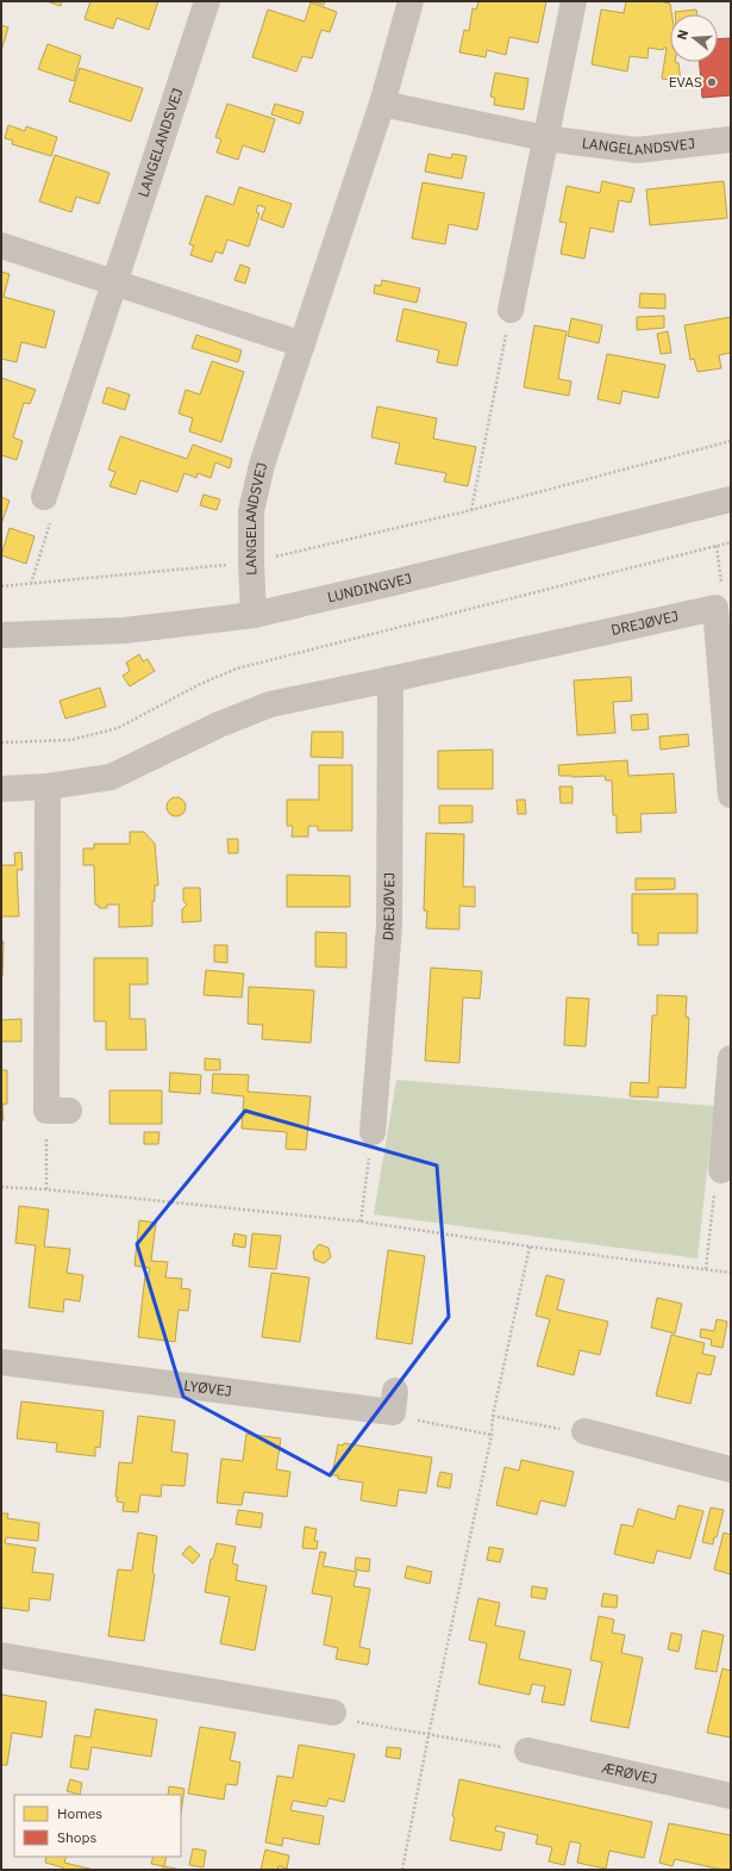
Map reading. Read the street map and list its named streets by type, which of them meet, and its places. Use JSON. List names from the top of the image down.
{
  "streets": {
    "street": [
      "LANGELANDSVEJ",
      "LUNDINGVEJ",
      "DREJØVEJ",
      "LYØVEJ",
      "ÆRØVEJ"
    ]
  },
  "crossings": [
    ["LANGELANDSVEJ", "LUNDINGVEJ"]
  ],
  "places": ["EVAS"],
  "legend": ["Homes", "Shops"],
  "north": "left"
}
